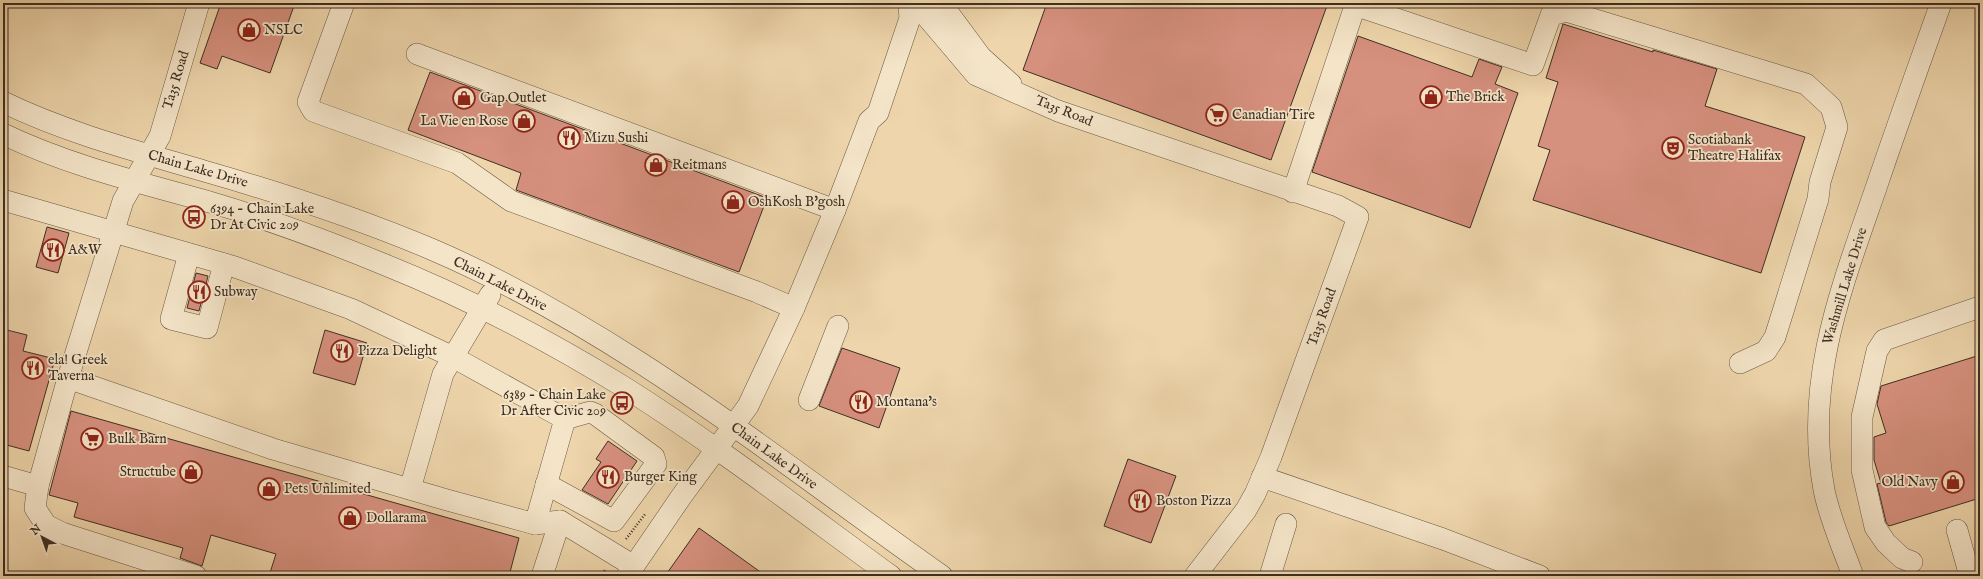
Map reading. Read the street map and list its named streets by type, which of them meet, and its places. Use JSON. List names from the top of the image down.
{
  "streets": {
    "street": ["Ta35 Road", "Chain Lake Drive", "Washmill Lake Drive"]
  },
  "crossings": [
    ["Ta35 Road", "Chain Lake Drive"]
  ],
  "places": {
    "shop": [
      "NSLC",
      "The Brick",
      "Gap Outlet",
      "La Vie en Rose",
      "Reitmans",
      "OshKosh B'gosh",
      "Structube",
      "Old Navy",
      "Pets Unlimited",
      "Dollarama"
    ],
    "supermarket": ["Canadian Tire", "Bulk Barn"],
    "restaurant": [
      "Mizu Sushi",
      "A&W",
      "Subway",
      "Pizza Delight",
      "ela! Greek Taverna",
      "Montana's",
      "Burger King",
      "Boston Pizza"
    ],
    "theatre": ["Scotiabank Theatre Halifax"],
    "bus stop": ["6394 - Chain Lake Dr At Civic 209", "6389 - Chain Lake Dr After Civic 209"]
  },
  "north": "top left"
}
